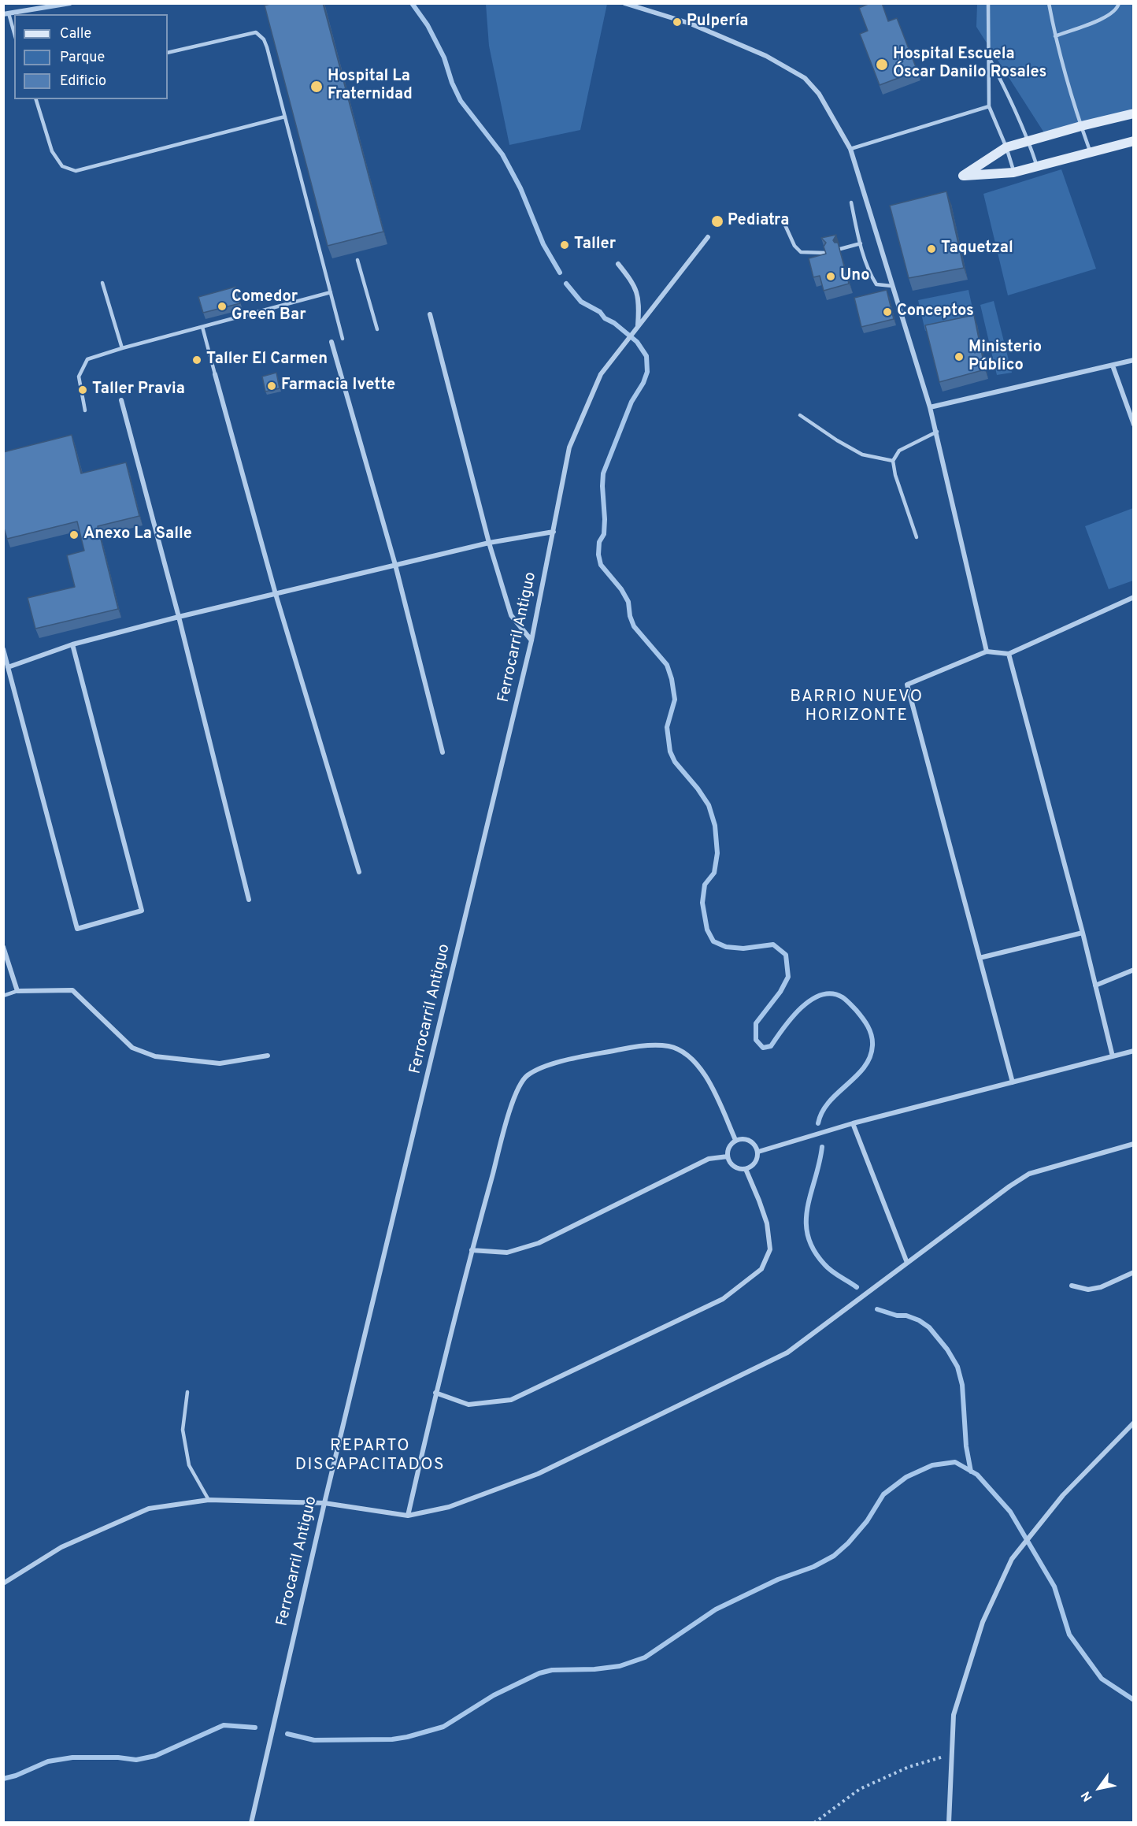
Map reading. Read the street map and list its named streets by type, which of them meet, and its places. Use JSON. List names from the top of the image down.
{
  "streets": {
    "street": ["Ferrocarril Antiguo"]
  },
  "districts": ["BARRIO NUEVO HORIZONTE", "REPARTO DISCAPACITADOS"],
  "places": [
    "Pulpería",
    "Hospital Escuela Óscar Danilo Rosales",
    "Hospital La Fraternidad",
    "Pediatra",
    "Taller",
    "Taquetzal",
    "Uno",
    "Comedor Green Bar",
    "Conceptos",
    "Ministerio Público",
    "Taller El Carmen",
    "Farmacia Ivette",
    "Taller Pravia",
    "Anexo La Salle"
  ],
  "legend": ["Calle", "Parque", "Edificio"],
  "north": "bottom left"
}
